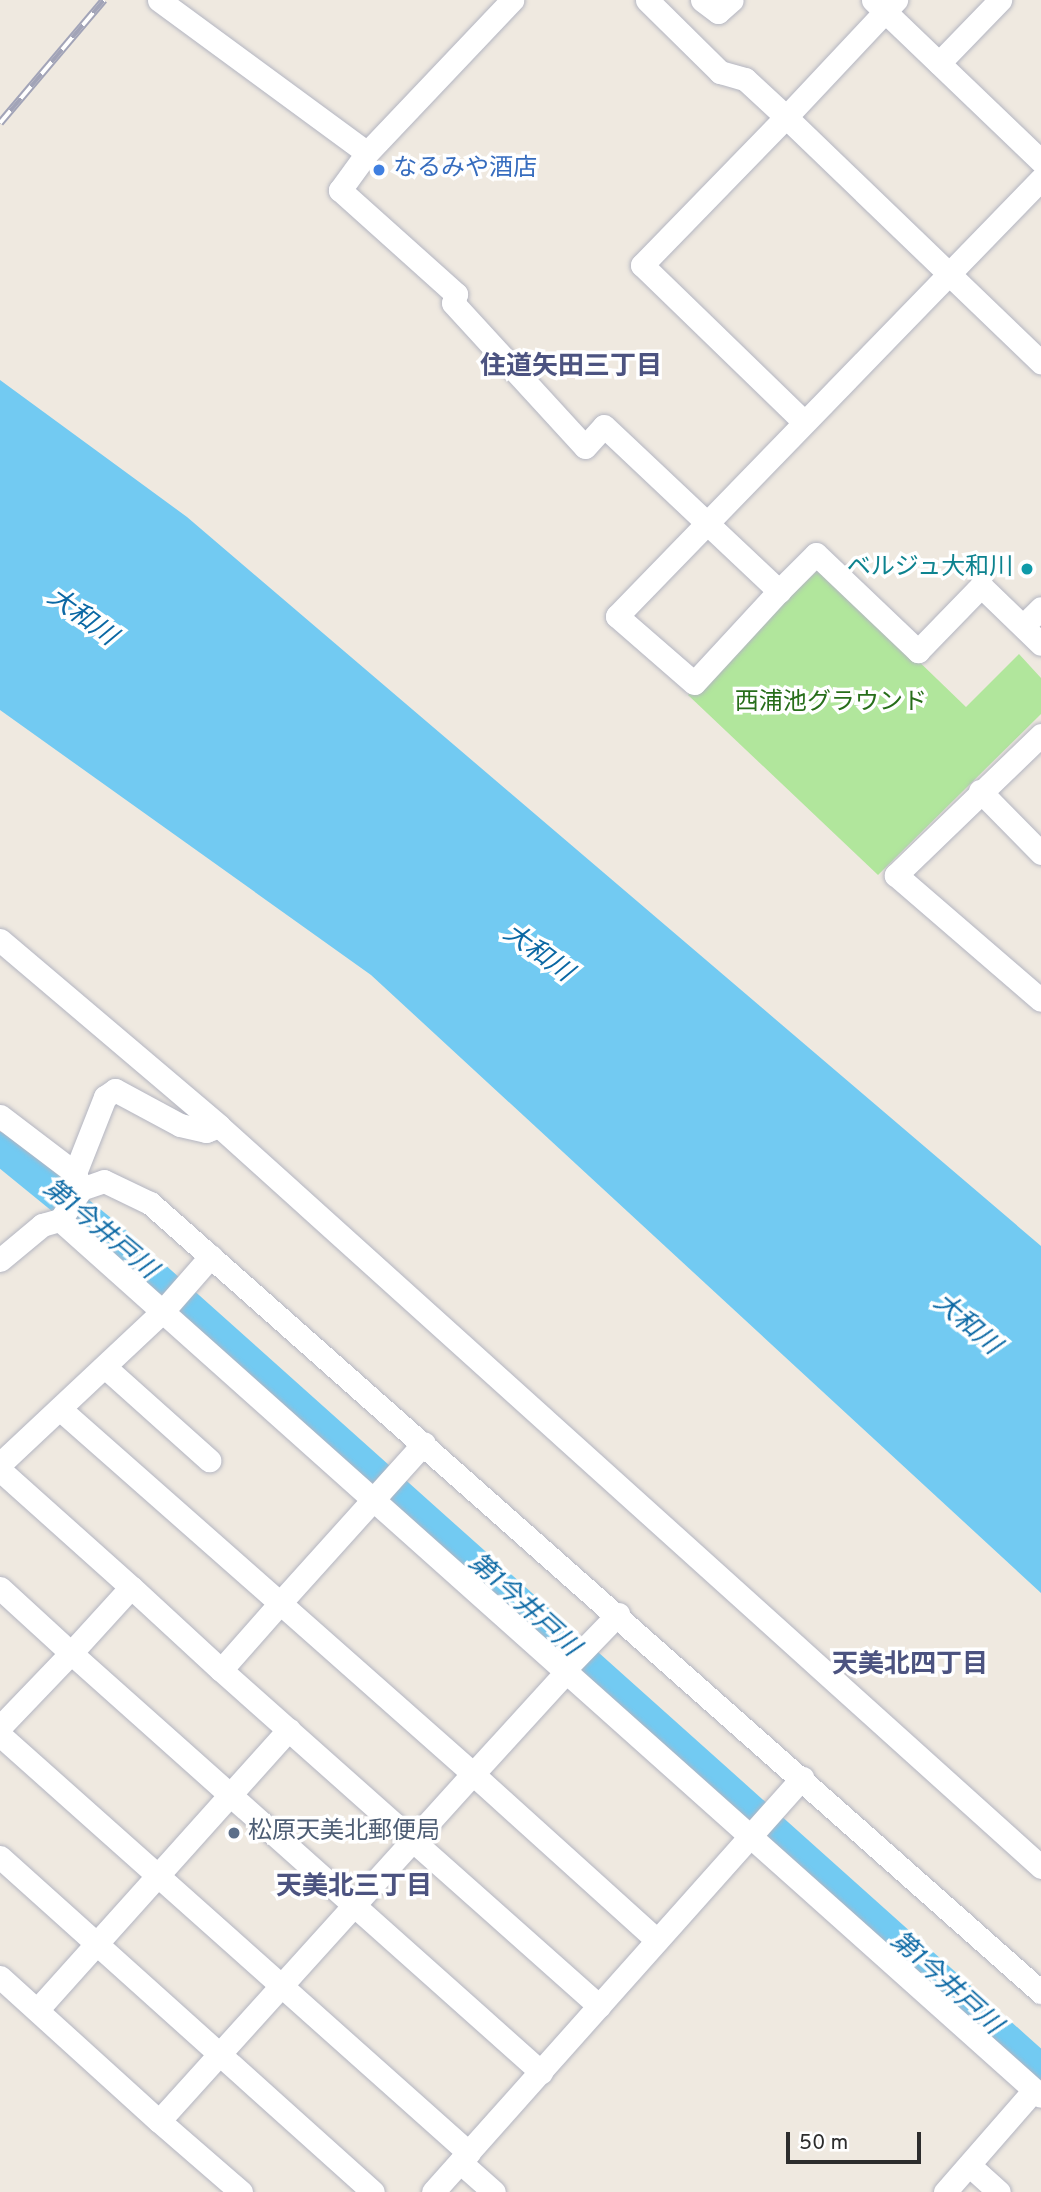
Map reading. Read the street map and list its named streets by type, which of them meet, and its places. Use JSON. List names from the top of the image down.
{
  "districts": ["住道矢田三丁目", "天美北四丁目", "天美北三丁目"],
  "water": ["大和川", "第1今井戸川"],
  "parks": ["西浦池グラウンド"],
  "places": ["なるみや酒店", "ベルジュ大和川", "松原天美北郵便局"],
  "scale_bar": "50 m"
}
